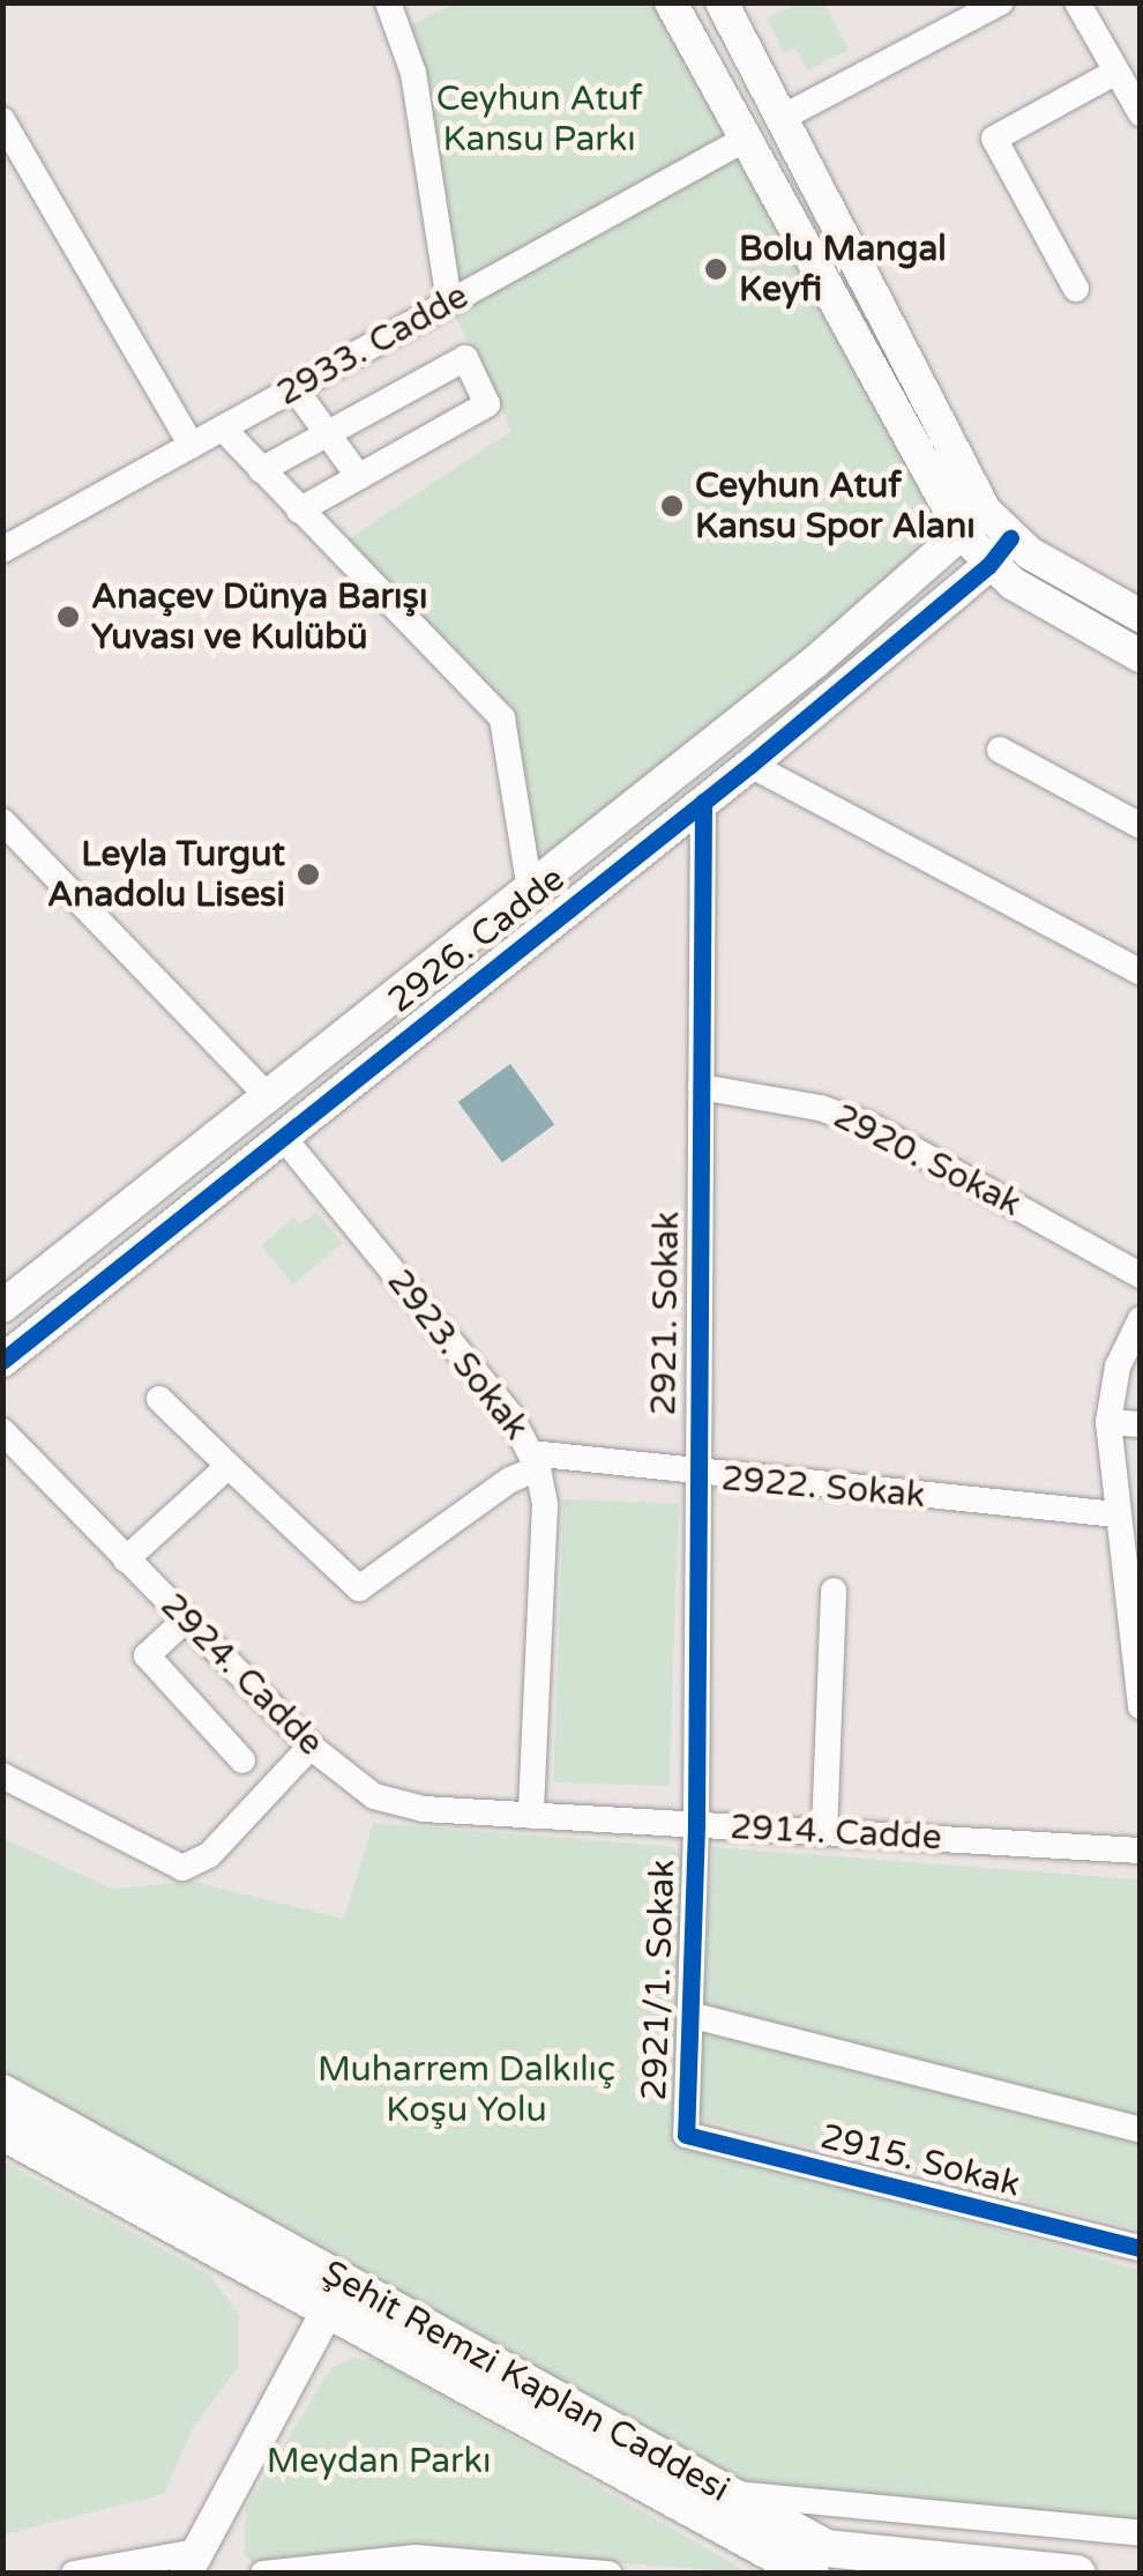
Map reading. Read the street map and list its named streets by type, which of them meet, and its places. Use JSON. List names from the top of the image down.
{
  "streets": {
    "main road": ["Şehit Remzi Kaplan Caddesi"],
    "street": [
      "2933. Cadde",
      "2926. Cadde",
      "2920. Sokak",
      "2921. Sokak",
      "2923. Sokak",
      "2922. Sokak",
      "2924. Cadde",
      "2914. Cadde",
      "2921/1. Sokak",
      "2915. Sokak"
    ]
  },
  "crossings": [
    ["2926. Cadde", "2921. Sokak"],
    ["2926. Cadde", "2923. Sokak"],
    ["2920. Sokak", "2921. Sokak"],
    ["2921. Sokak", "2922. Sokak"],
    ["2921. Sokak", "2914. Cadde"],
    ["2921. Sokak", "2921/1. Sokak"],
    ["2923. Sokak", "2922. Sokak"],
    ["2923. Sokak", "2924. Cadde"],
    ["2923. Sokak", "2914. Cadde"],
    ["2924. Cadde", "2914. Cadde"],
    ["2914. Cadde", "2921/1. Sokak"],
    ["2921/1. Sokak", "2915. Sokak"]
  ],
  "parks": ["Ceyhun Atuf Kansu Parkı", "Muharrem Dalkılıç Koşu Yolu", "Meydan Parkı"],
  "places": [
    "Bolu Mangal Keyfi",
    "Ceyhun Atuf Kansu Spor Alanı",
    "Anaçev Dünya Barışı Yuvası ve Kulübü",
    "Leyla Turgut Anadolu Lisesi"
  ]
}
